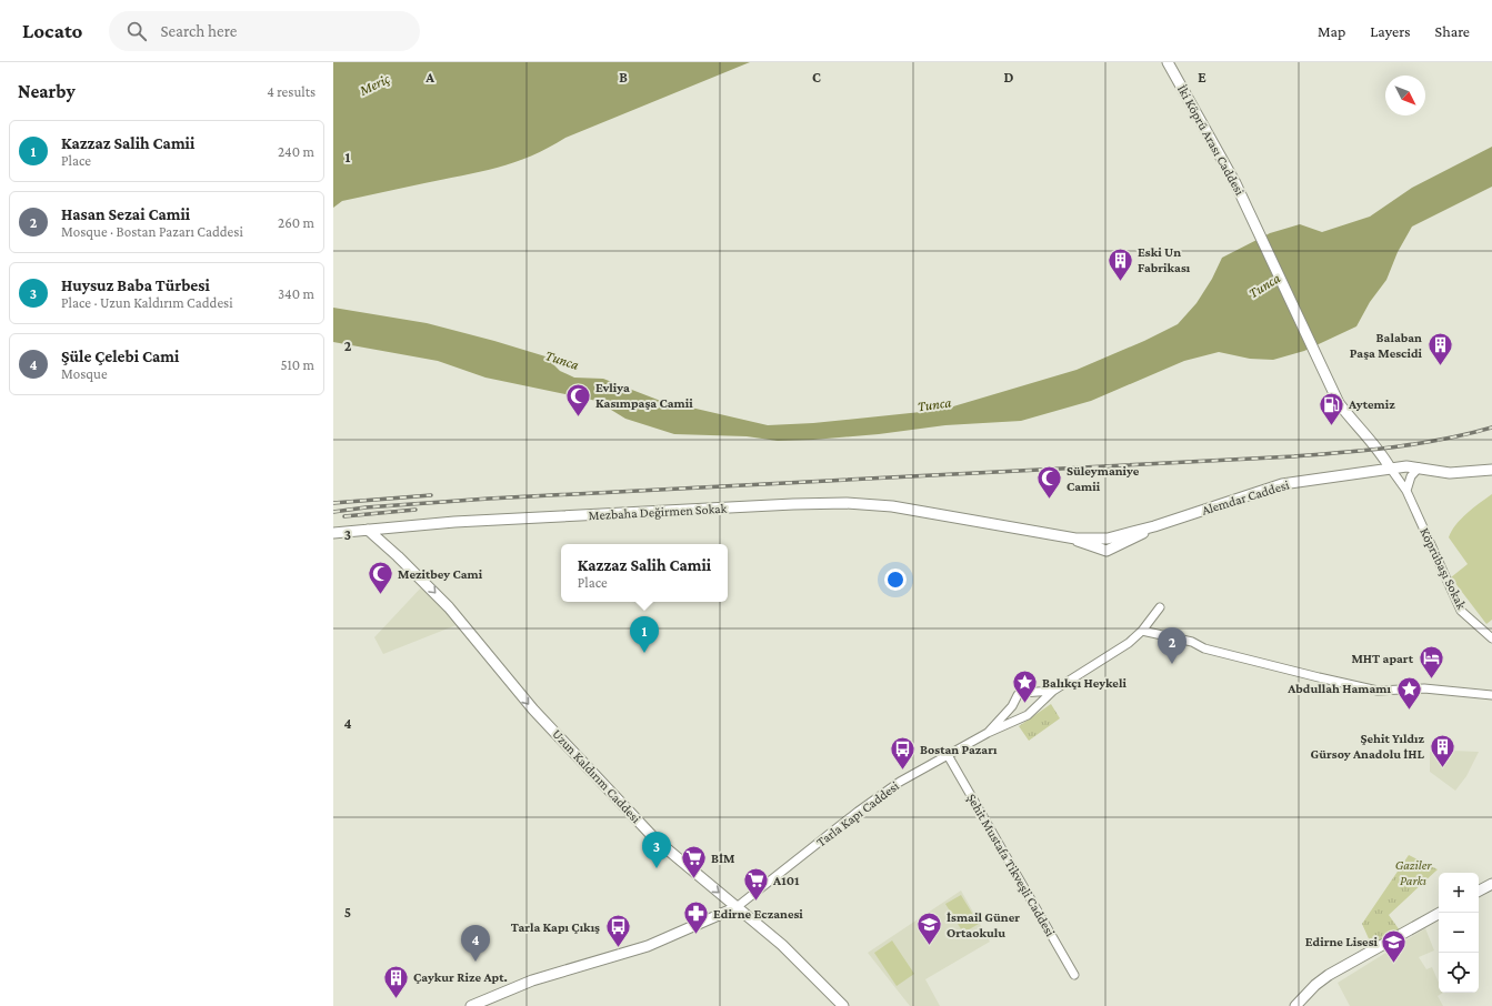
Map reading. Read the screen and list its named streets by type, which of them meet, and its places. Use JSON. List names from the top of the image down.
{
  "streets": {
    "main road": [
      "İki Köprü Arası Caddesi",
      "Alemdar Caddesi",
      "Mezbaha Değirmen Sokak",
      "Uzun Kaldırım Caddesi"
    ],
    "street": ["Köprübaşı Sokak", "Tarla Kapı Caddesi", "Şehit Mustafa Tikveşli Caddesi"]
  },
  "crossings": [
    ["İki Köprü Arası Caddesi", "Alemdar Caddesi"],
    ["İki Köprü Arası Caddesi", "Köprübaşı Sokak"],
    ["Alemdar Caddesi", "Köprübaşı Sokak"],
    ["Mezbaha Değirmen Sokak", "Uzun Kaldırım Caddesi"],
    ["Uzun Kaldırım Caddesi", "Tarla Kapı Caddesi"],
    ["Tarla Kapı Caddesi", "Şehit Mustafa Tikveşli Caddesi"]
  ],
  "one_way": ["Uzun Kaldırım Caddesi"],
  "water": ["Meriç", "Tunca"],
  "parks": ["Gaziler Parkı"],
  "places": {
    "building": [
      "Eski Un Fabrikası",
      "Balaban Paşa Mescidi",
      "Şehit Yıldız Gürsoy Anadolu İHL",
      "Çaykur Rize Apt."
    ],
    "mosque": ["Evliya Kasımpaşa Camii", "Süleymaniye Camii", "Mezitbey Cami"],
    "fuel station": ["Aytemiz"],
    "hotel": ["MHT apart"],
    "place": ["Balıkçı Heykeli", "Abdullah Hamamı"],
    "bus stop": ["Bostan Pazarı", "Tarla Kapı Çıkış"],
    "supermarket": ["BİM", "A101"],
    "pharmacy": ["Edirne Eczanesi"],
    "school or university": ["İsmail Güner Ortaokulu", "Edirne Lisesi"]
  },
  "north": "bottom right",
  "page": {
    "header": "Locato",
    "search": "Search here",
    "nav": ["Map", "Layers", "Share"],
    "heading": ["Nearby", "4 results"],
    "list": [
      {
        "mark": "1",
        "name": "Kazzaz Salih Camii",
        "note": "Place",
        "value": "240 m"
      },
      {
        "mark": "2",
        "name": "Hasan Sezai Camii",
        "note": "Mosque · Bostan Pazarı Caddesi",
        "value": "260 m"
      },
      {
        "mark": "3",
        "name": "Huysuz Baba Türbesi",
        "note": "Place · Uzun Kaldırım Caddesi",
        "value": "340 m"
      },
      {
        "mark": "4",
        "name": "Şüle Çelebi Cami",
        "note": "Mosque",
        "value": "510 m"
      }
    ],
    "popup": ["Kazzaz Salih Camii", "Place"],
    "pins": [
      "1",
      "2",
      "3",
      "4"
    ],
    "map_buttons": ["+", "−"]
  },
  "grid": {
    "columns": [
      "A",
      "B",
      "C",
      "D",
      "E"
    ],
    "rows": [
      "1",
      "2",
      "3",
      "4",
      "5"
    ]
  }
}
